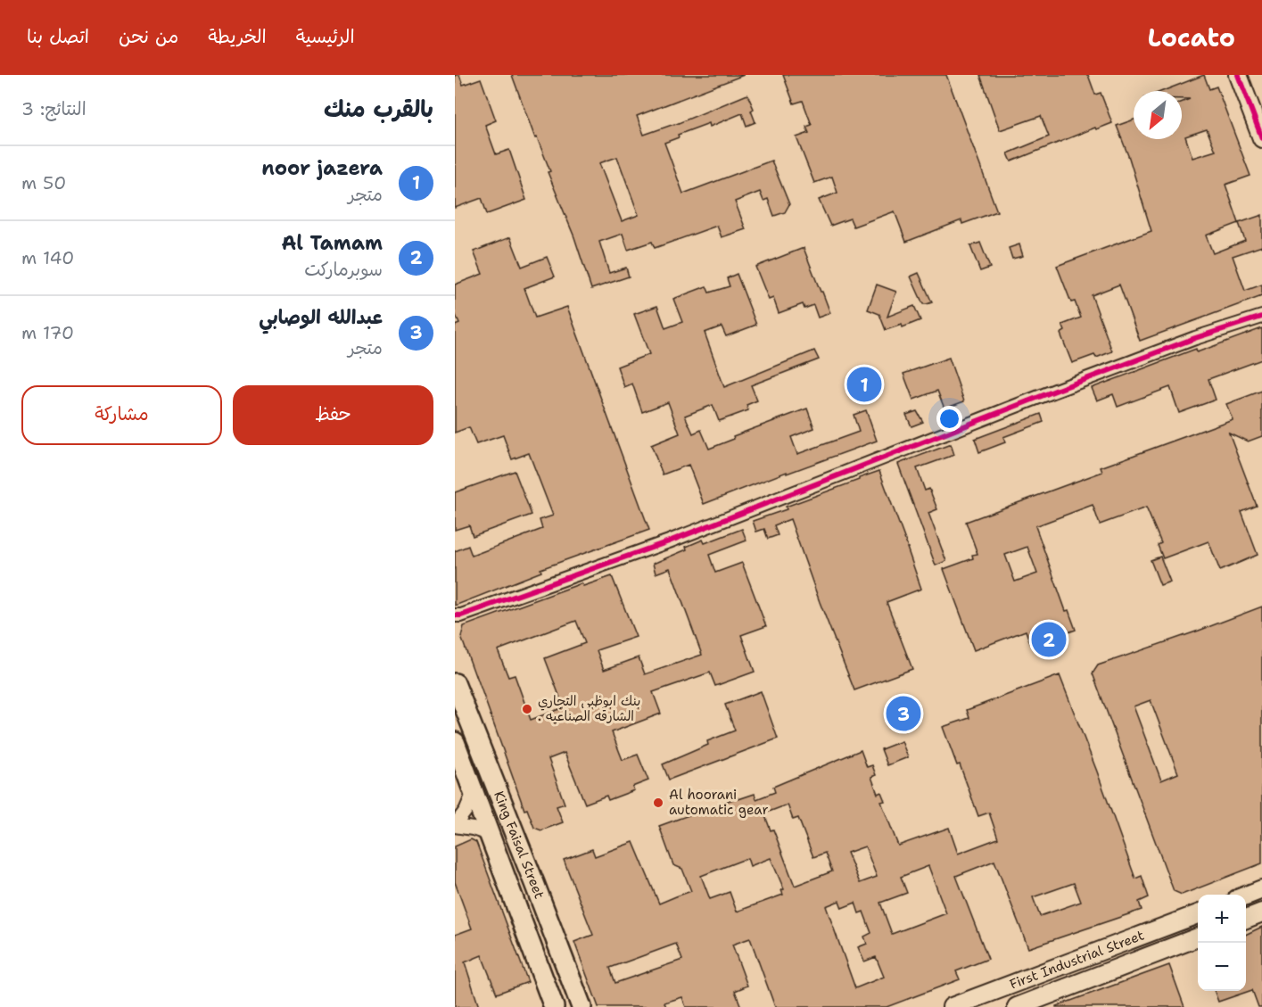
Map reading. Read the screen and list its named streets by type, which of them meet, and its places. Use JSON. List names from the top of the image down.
{
  "streets": {
    "main road": ["King Faisal Street", "First Industrial Street"]
  },
  "places": ["بنك ابوظبي التجاري . الشارقه الصناعيه", "Al hoorani automatic gear"],
  "north": "bottom left",
  "page": {
    "header": "Locato",
    "nav": [
      "الرئيسية",
      "الخريطة",
      "من نحن",
      "اتصل بنا"
    ],
    "heading": ["بالقرب منك", "النتائج: 3"],
    "list": [
      {
        "mark": "1",
        "name": "noor jazera",
        "note": "متجر",
        "value": "50 m"
      },
      {
        "mark": "2",
        "name": "Al Tamam",
        "note": "سوبرماركت",
        "value": "140 m"
      },
      {
        "mark": "3",
        "name": "عبدالله الوصابي",
        "note": "متجر",
        "value": "170 m"
      }
    ],
    "pins": ["1", "2", "3"],
    "buttons": ["حفظ", "مشاركة"],
    "map_buttons": ["+", "−"]
  }
}
